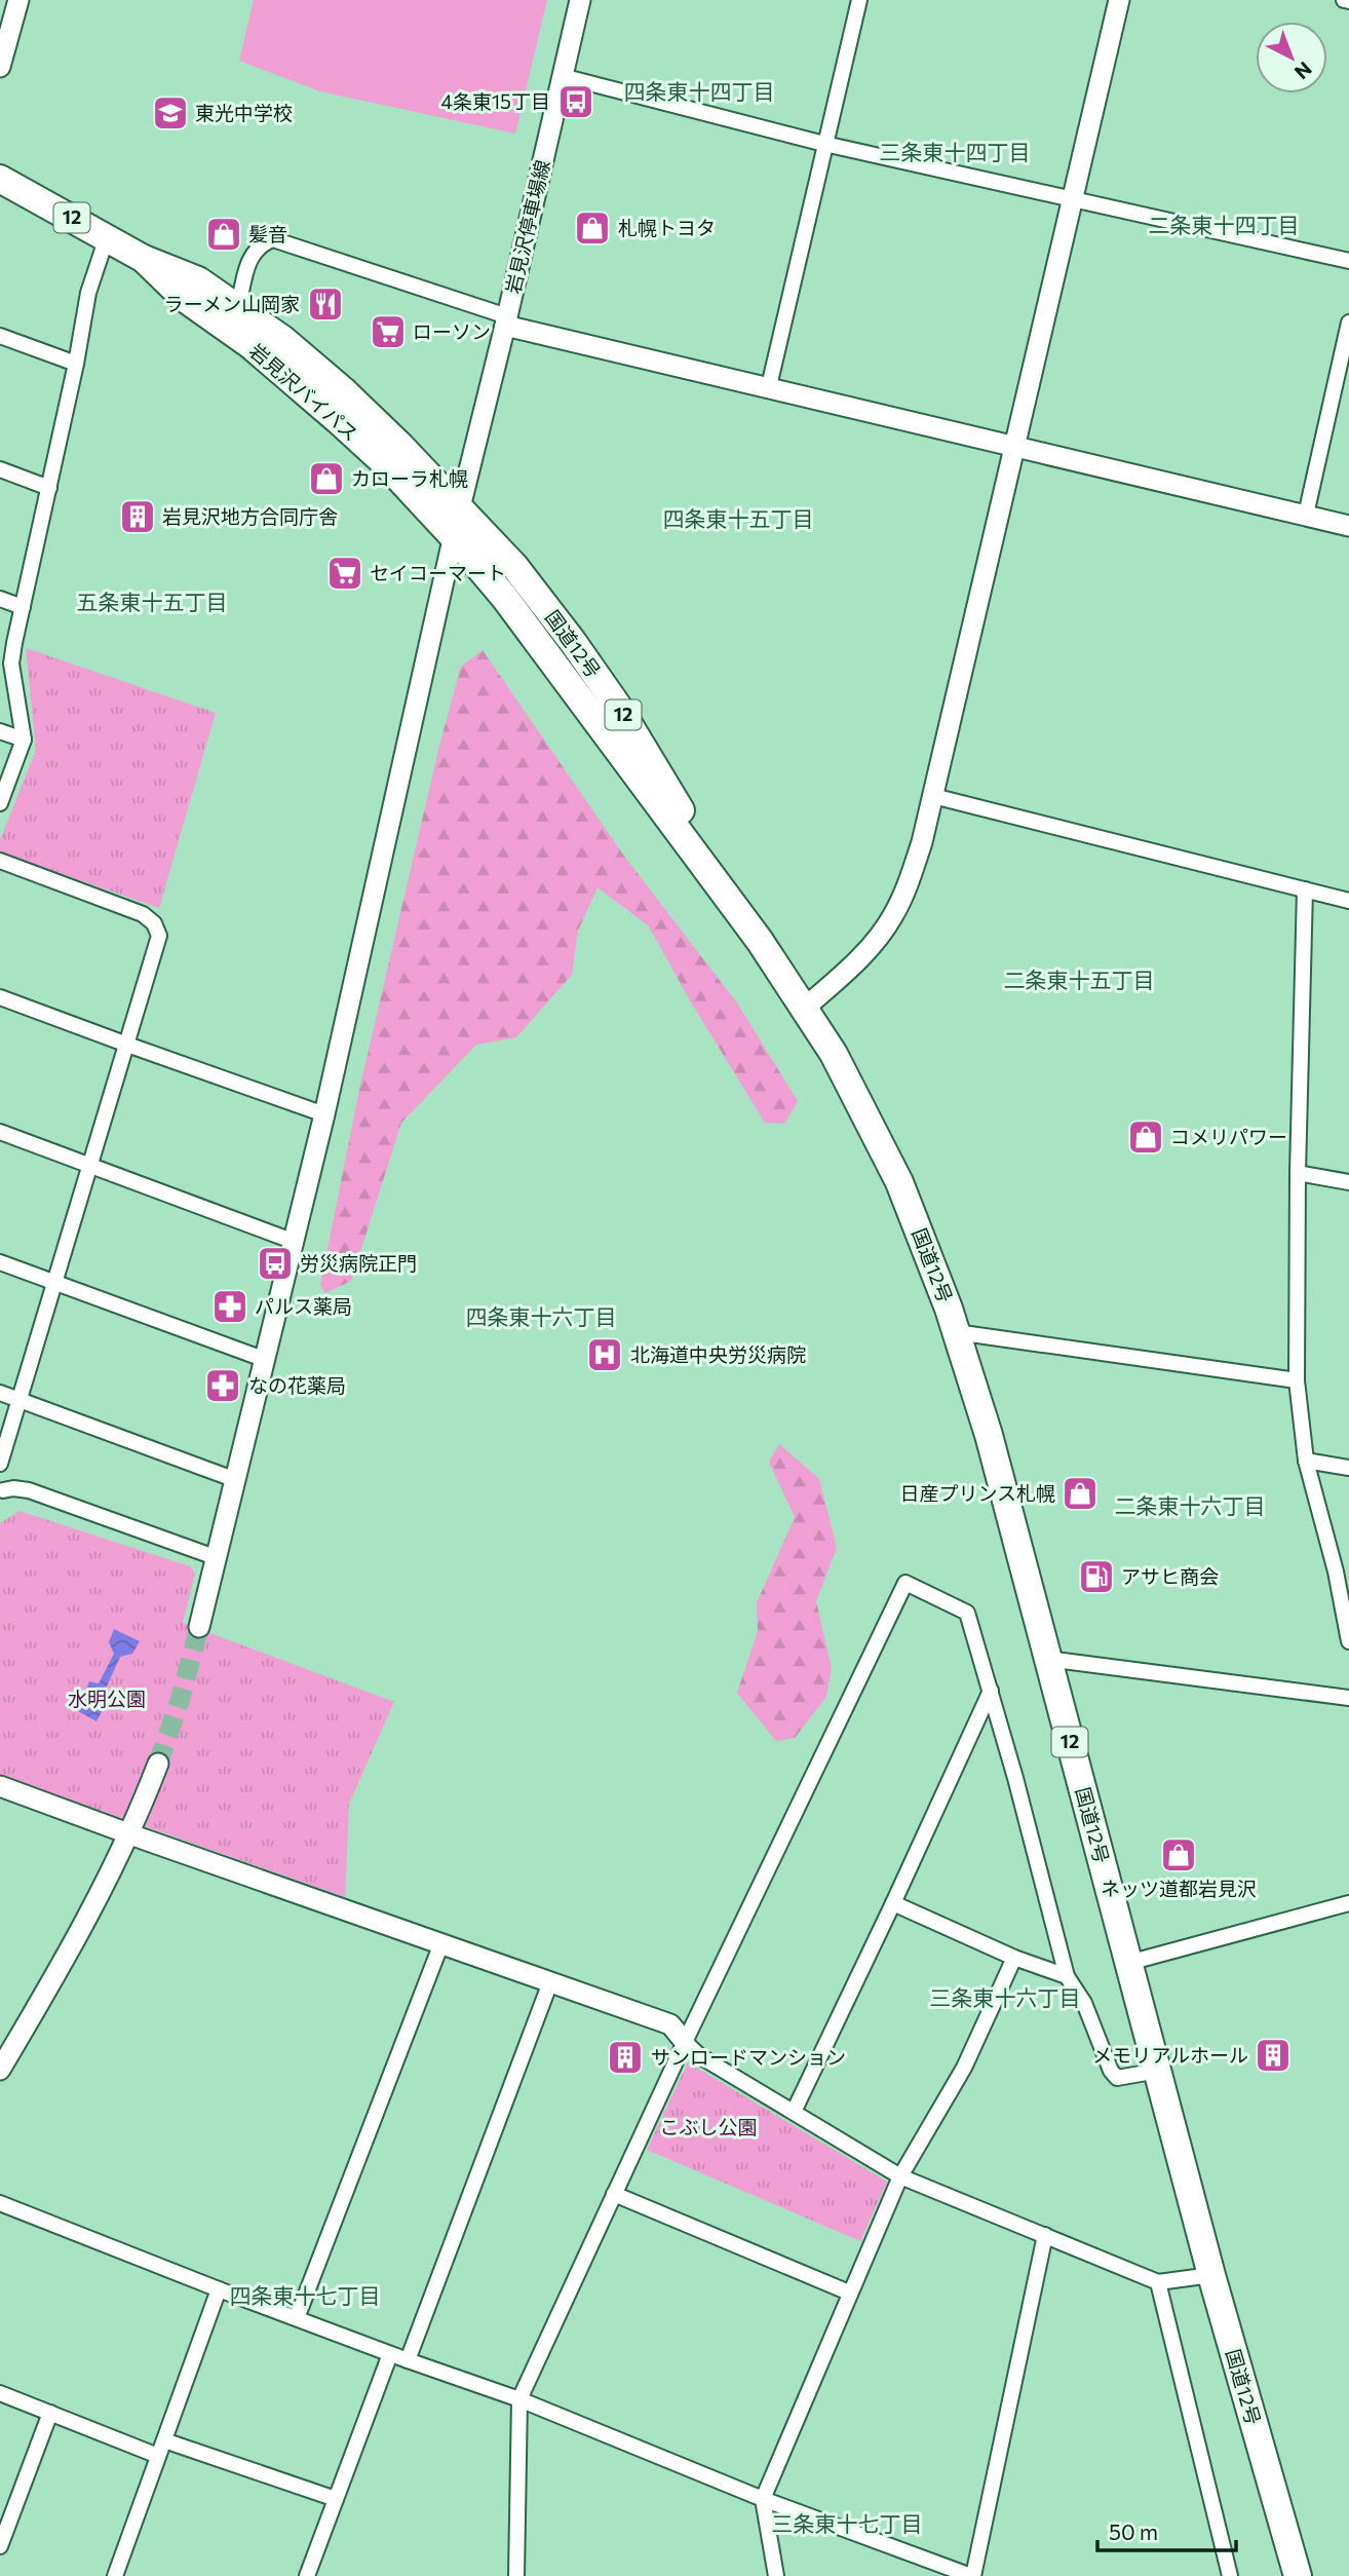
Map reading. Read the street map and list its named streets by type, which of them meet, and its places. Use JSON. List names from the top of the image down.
{
  "streets": {
    "highway": ["12", "岩見沢バイパス", "国道12号"],
    "street": ["岩見沢停車場線"]
  },
  "crossings": [
    ["岩見沢停車場線", "岩見沢バイパス"],
    ["岩見沢停車場線", "国道12号"],
    ["岩見沢バイパス", "国道12号"]
  ],
  "districts": [
    "四条東十四丁目",
    "三条東十四丁目",
    "二条東十四丁目",
    "四条東十五丁目",
    "五条東十五丁目",
    "二条東十五丁目",
    "四条東十六丁目",
    "二条東十六丁目",
    "三条東十六丁目",
    "四条東十七丁目",
    "三条東十七丁目"
  ],
  "parks": ["水明公園", "こぶし公園"],
  "places": {
    "bus stop": ["4条東15丁目", "労災病院正門"],
    "school or university": ["東光中学校"],
    "shop": [
      "札幌トヨタ",
      "髪音",
      "カローラ札幌",
      "コメリパワー",
      "日産プリンス札幌",
      "ネッツ道都岩見沢"
    ],
    "restaurant": ["ラーメン山岡家"],
    "supermarket": ["ローソン", "セイコーマート"],
    "building": ["岩見沢地方合同庁舎", "メモリアルホール", "サンロードマンション"],
    "pharmacy": ["パルス薬局", "なの花薬局"],
    "hospital": ["北海道中央労災病院"],
    "fuel station": ["アサヒ商会"]
  },
  "scale_bar": "50 m",
  "north": "bottom right"
}
